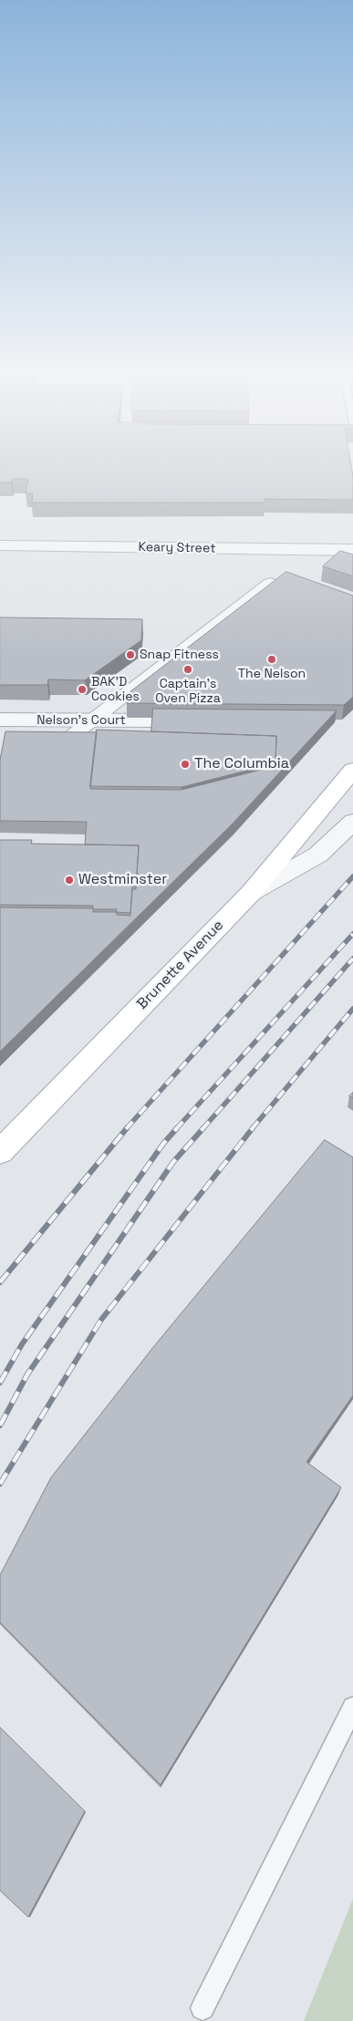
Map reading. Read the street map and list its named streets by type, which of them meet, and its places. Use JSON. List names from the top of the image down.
{
  "streets": {
    "main road": ["Brunette Avenue"],
    "street": ["Keary Street", "Nelson's Court"]
  },
  "places": [
    "Snap Fitness",
    "The Nelson",
    "Captain's Oven Pizza",
    "BAK'D Cookies",
    "The Columbia",
    "Westminster"
  ]
}
